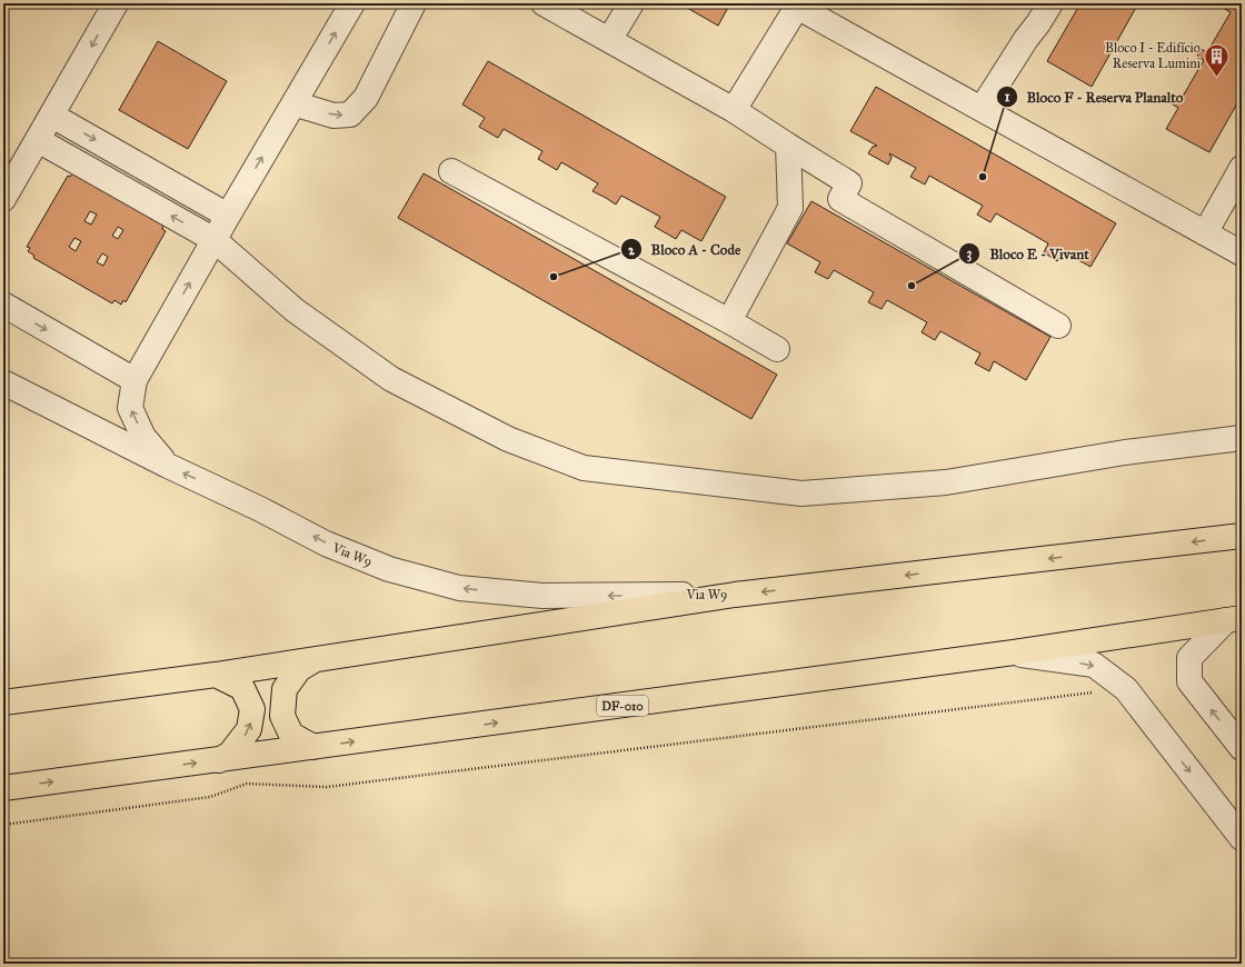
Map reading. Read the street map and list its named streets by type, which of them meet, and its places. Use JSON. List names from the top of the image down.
{
  "streets": {
    "main road": ["DF-010"],
    "street": ["Via W9"]
  },
  "places": {
    "building": ["Bloco I - Edifício Reserva Lumini"],
    "other": ["Bloco F - Reserva Planalto", "Bloco A - Code", "Bloco E - Vivant"]
  }
}
